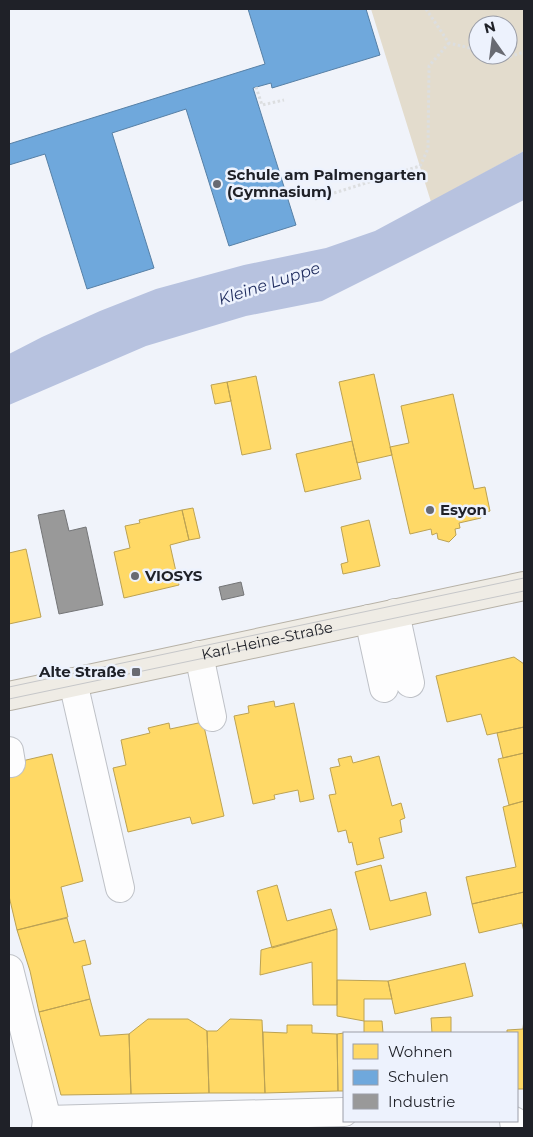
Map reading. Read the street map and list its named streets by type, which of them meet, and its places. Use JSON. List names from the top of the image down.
{
  "streets": {
    "main road": ["Karl-Heine-Straße"]
  },
  "water": ["Kleine Luppe"],
  "places": {
    "other": ["Schule am Palmengarten (Gymnasium)", "Esyon", "VIOSYS"],
    "transit": ["Alte Straße"]
  },
  "legend": ["Wohnen", "Schulen", "Industrie"],
  "north": "top"
}
